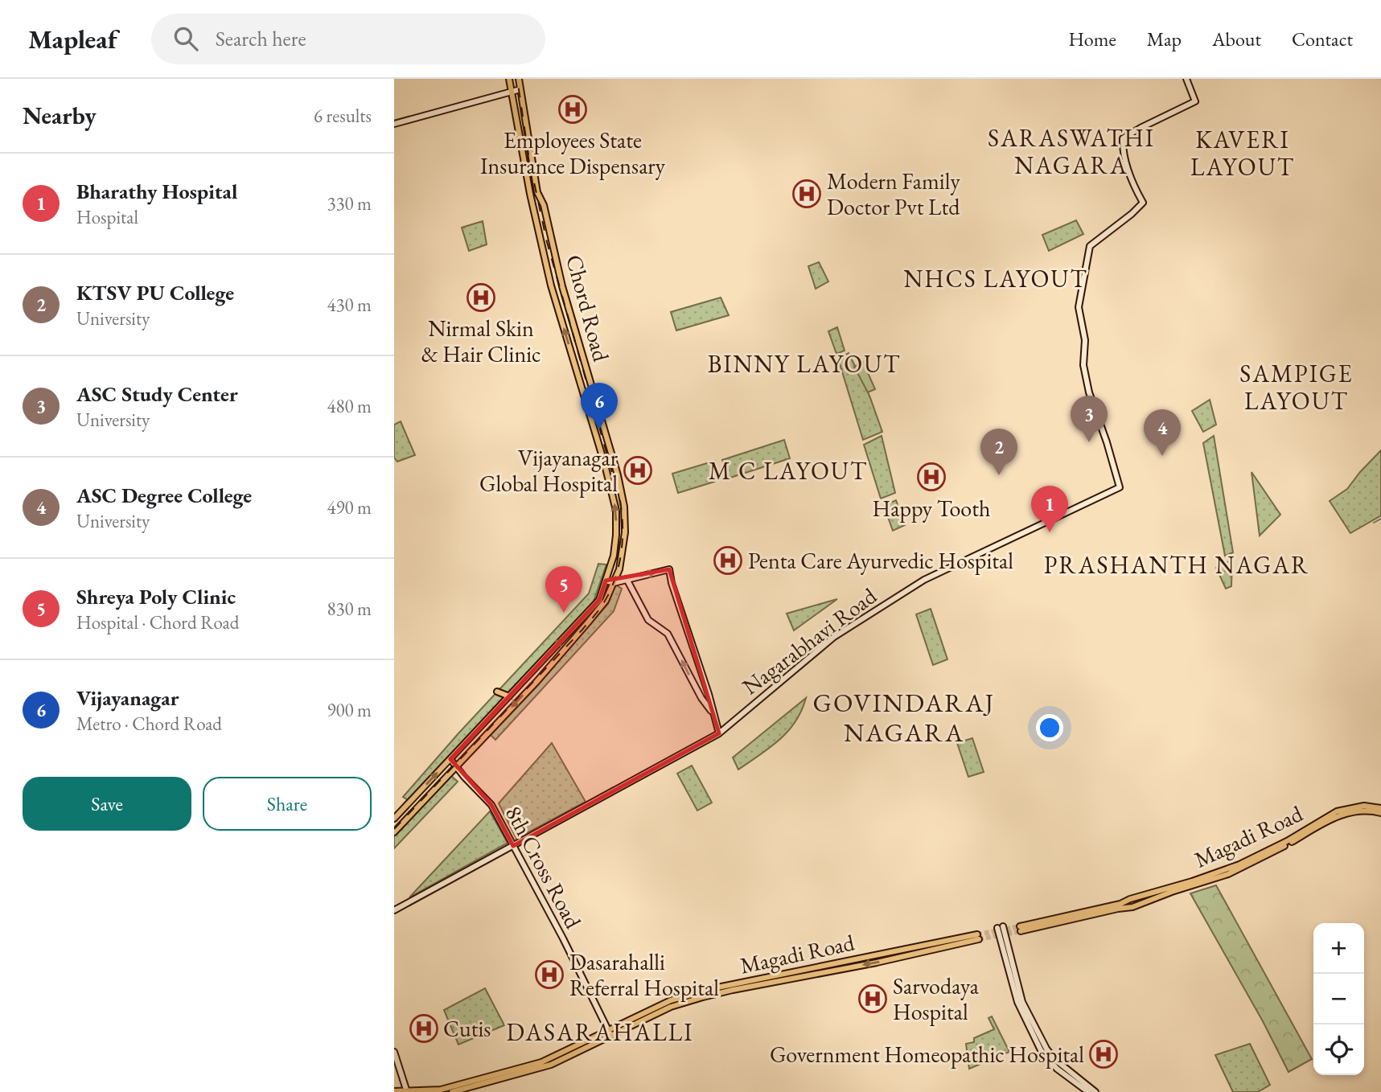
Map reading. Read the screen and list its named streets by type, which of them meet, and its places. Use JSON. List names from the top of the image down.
{
  "streets": {
    "main road": [
      "Chord Road",
      "Nagarabhavi Road",
      "Magadi Road",
      "8th Cross Road"
    ]
  },
  "crossings": [
    ["Chord Road", "8th Cross Road"],
    ["Nagarabhavi Road", "8th Cross Road"],
    ["Magadi Road", "8th Cross Road"]
  ],
  "districts": [
    "SARASWATHI NAGARA",
    "KAVERI LAYOUT",
    "NHCS LAYOUT",
    "BINNY LAYOUT",
    "SAMPIGE LAYOUT",
    "M C LAYOUT",
    "PRASHANTH NAGAR",
    "GOVINDARAJ NAGARA",
    "DASARAHALLI"
  ],
  "places": {
    "hospital": [
      "Employees State Insurance Dispensary",
      "Modern Family Doctor Pvt Ltd",
      "Nirmal Skin & Hair Clinic",
      "Vijayanagar Global Hospital",
      "Happy Tooth",
      "Penta Care Ayurvedic Hospital",
      "Dasarahalli Referral Hospital",
      "Sarvodaya Hospital",
      "Cutis",
      "Government Homeopathic Hospital"
    ]
  },
  "page": {
    "header": "Mapleaf",
    "search": "Search here",
    "nav": [
      "Home",
      "Map",
      "About",
      "Contact"
    ],
    "heading": ["Nearby", "6 results"],
    "list": [
      {
        "mark": "1",
        "name": "Bharathy Hospital",
        "note": "Hospital",
        "value": "330 m"
      },
      {
        "mark": "2",
        "name": "KTSV PU College",
        "note": "University",
        "value": "430 m"
      },
      {
        "mark": "3",
        "name": "ASC Study Center",
        "note": "University",
        "value": "480 m"
      },
      {
        "mark": "4",
        "name": "ASC Degree College",
        "note": "University",
        "value": "490 m"
      },
      {
        "mark": "5",
        "name": "Shreya Poly Clinic",
        "note": "Hospital · Chord Road",
        "value": "830 m"
      },
      {
        "mark": "6",
        "name": "Vijayanagar",
        "note": "Metro · Chord Road",
        "value": "900 m"
      }
    ],
    "pins": [
      "6",
      "3",
      "4",
      "2",
      "1",
      "5"
    ],
    "buttons": ["Save", "Share"],
    "map_buttons": ["+", "−"]
  }
}
